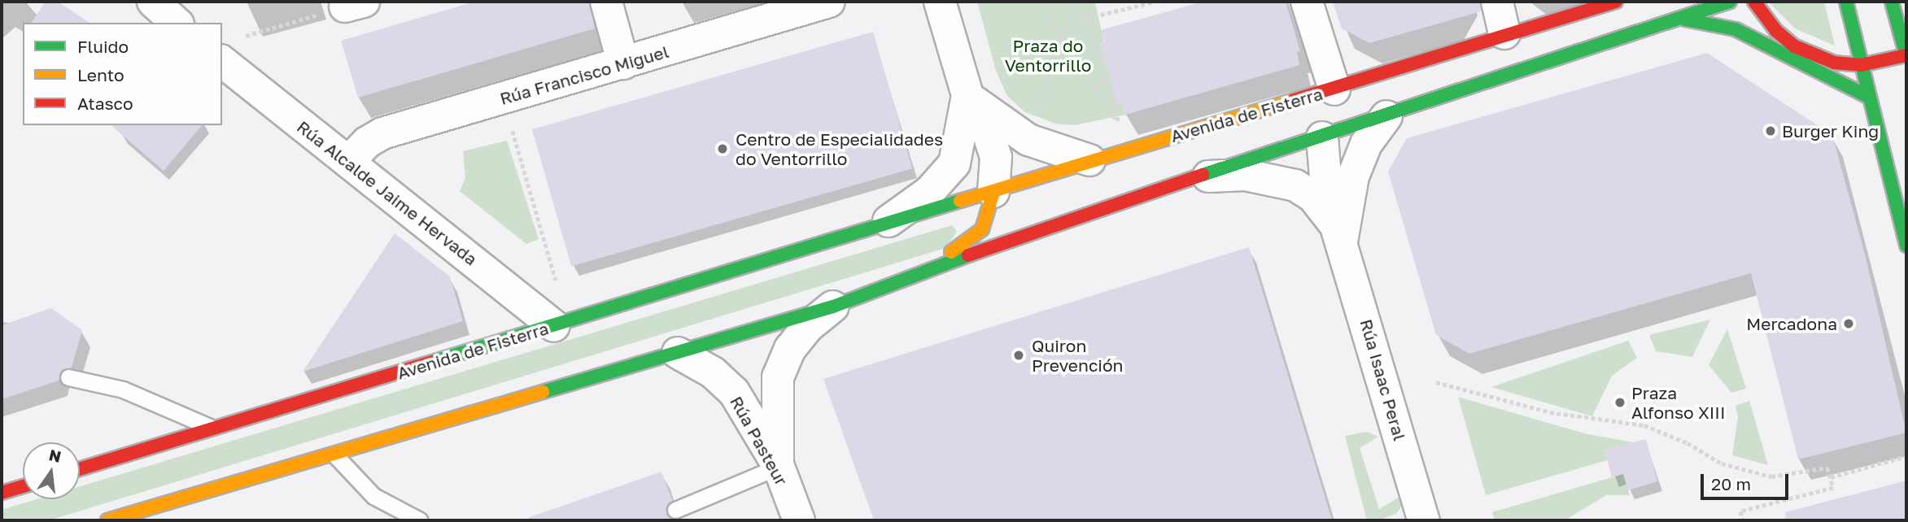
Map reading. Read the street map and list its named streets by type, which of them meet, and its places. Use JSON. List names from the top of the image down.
{
  "streets": {
    "main road": ["Avenida de Fisterra"],
    "street": [
      "Rúa Francisco Miguel",
      "Rúa Alcalde Jaime Hervada",
      "Rúa Isaac Peral",
      "Rúa Pasteur"
    ]
  },
  "crossings": [
    ["Rúa Francisco Miguel", "Rúa Alcalde Jaime Hervada"],
    ["Avenida de Fisterra", "Rúa Alcalde Jaime Hervada"],
    ["Avenida de Fisterra", "Rúa Isaac Peral"],
    ["Avenida de Fisterra", "Rúa Pasteur"]
  ],
  "parks": ["Praza do Ventorrillo"],
  "places": [
    "Burger King",
    "Centro de Especialidades do Ventorrillo",
    "Mercadona",
    "Quiron Prevención",
    "Praza Alfonso XIII"
  ],
  "legend": ["Fluido", "Lento", "Atasco"],
  "scale_bar": "20 m",
  "north": "top"
}
